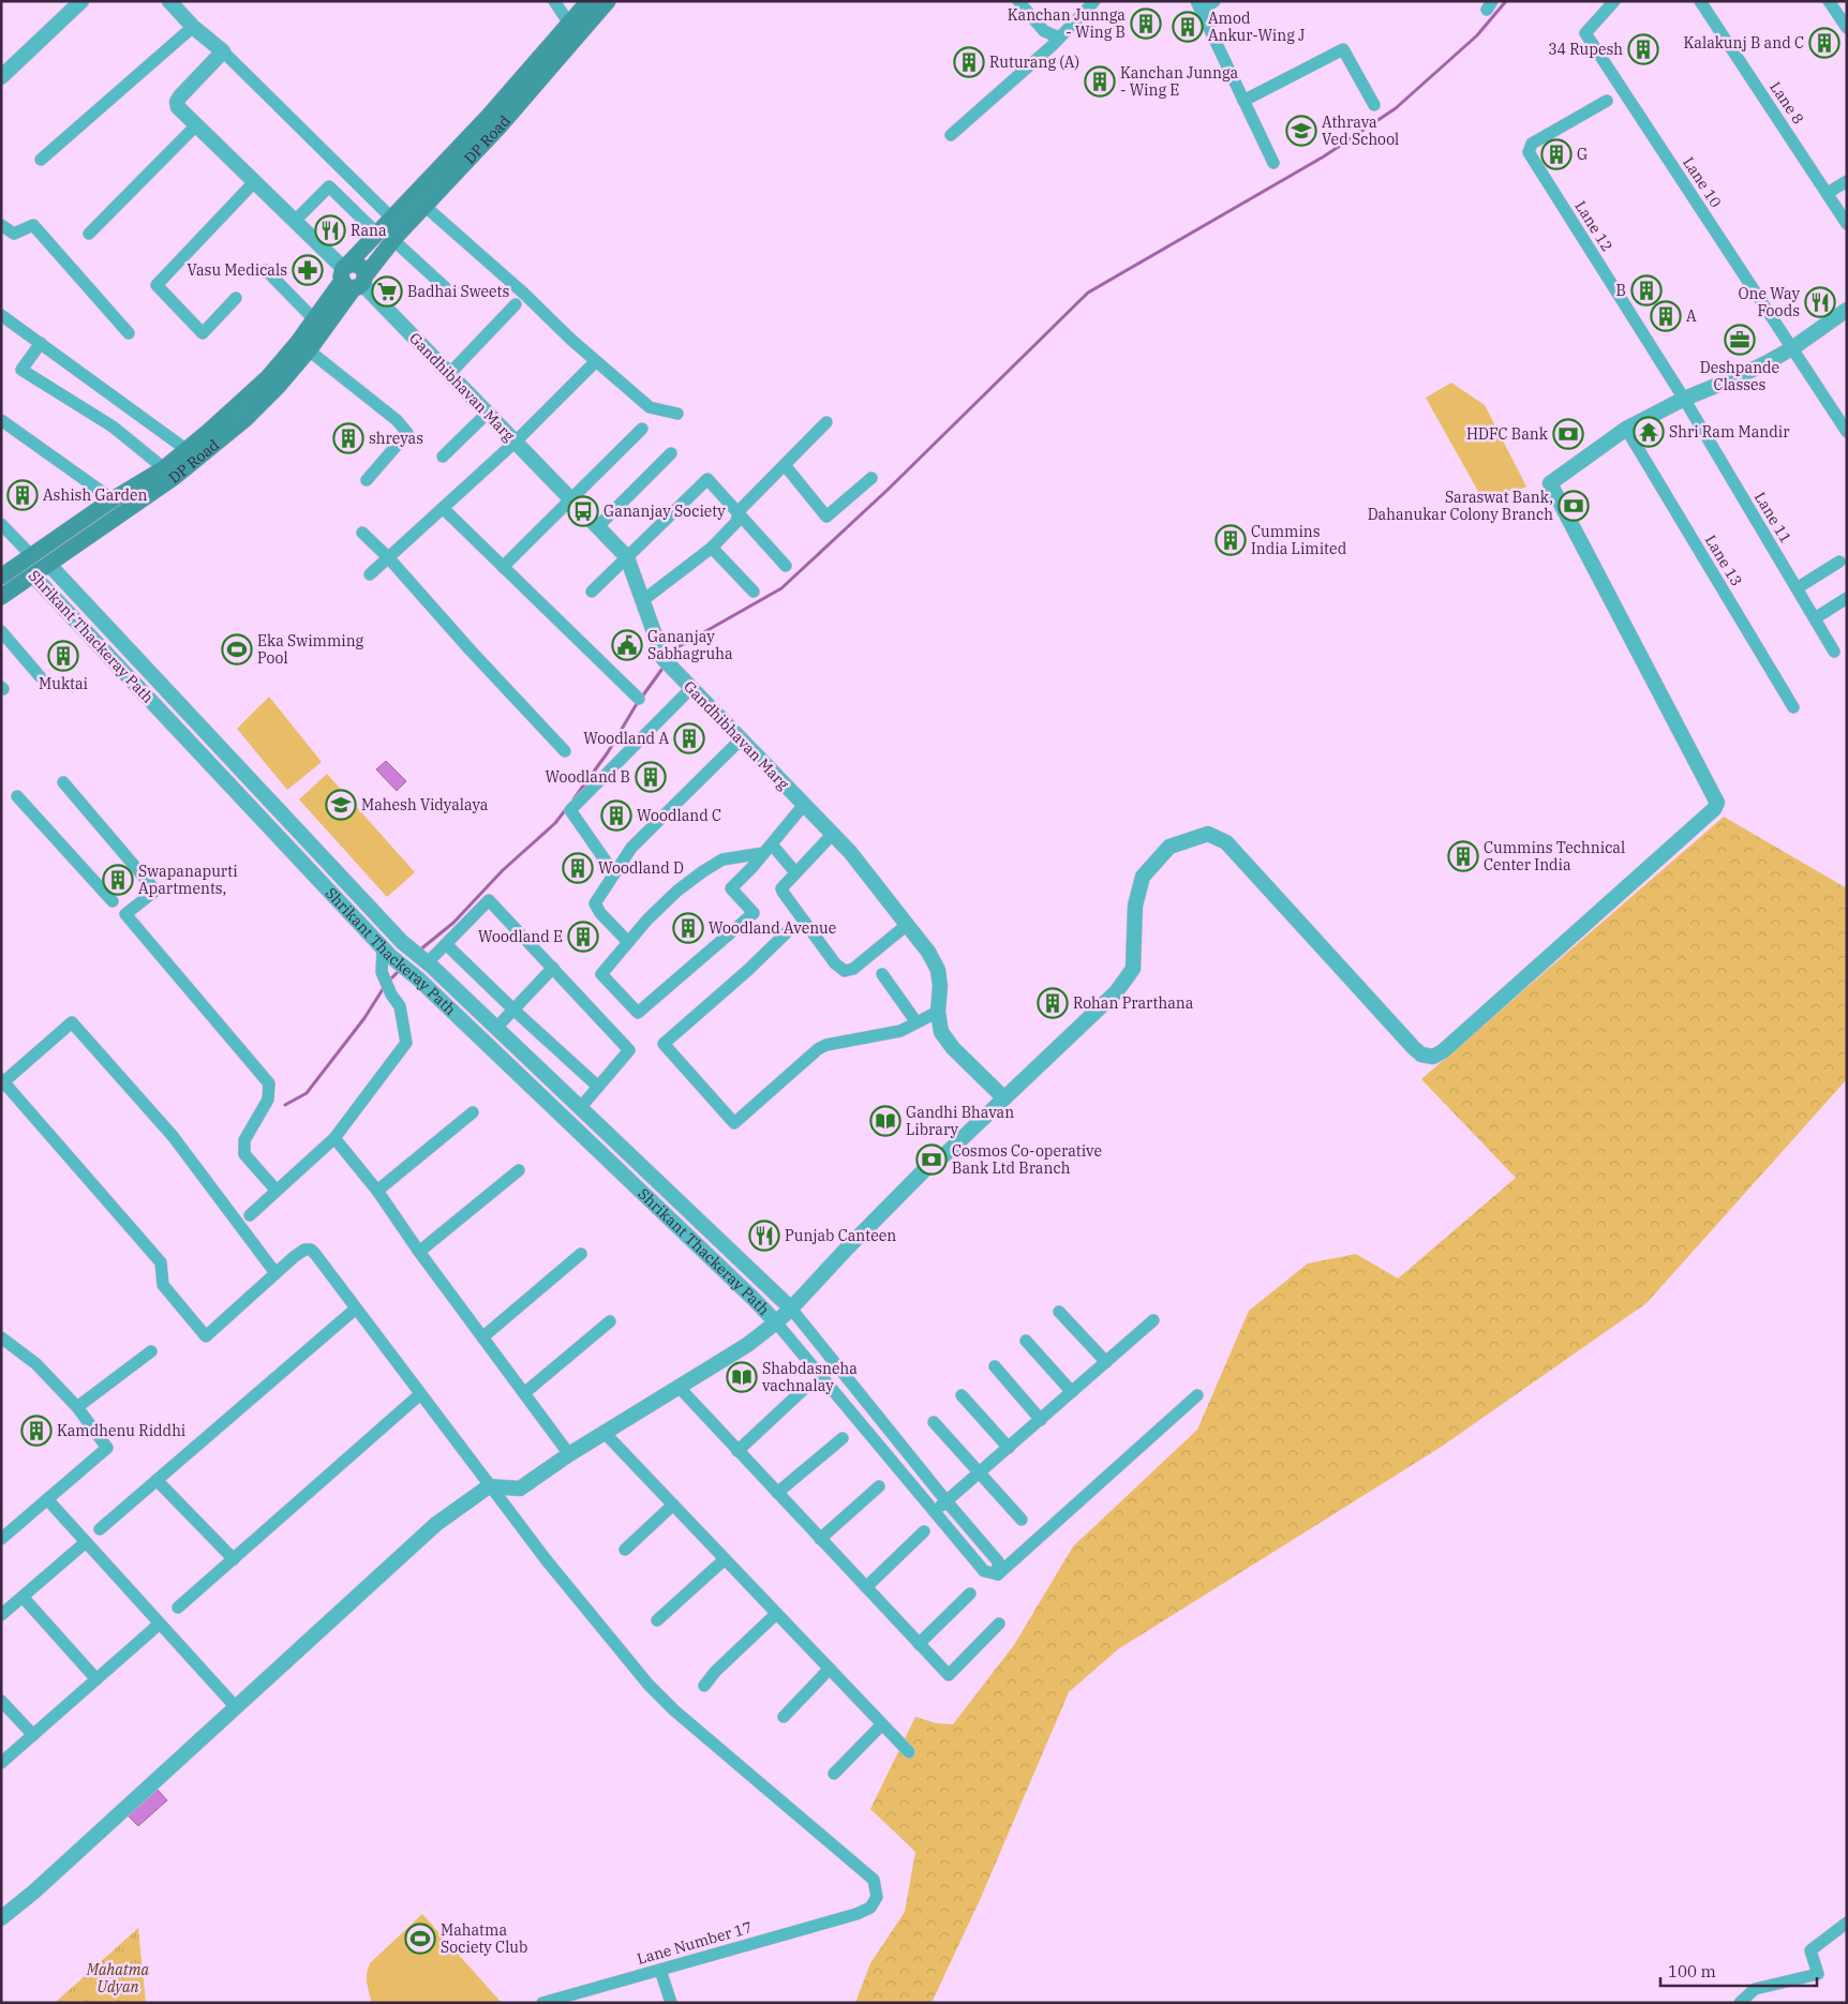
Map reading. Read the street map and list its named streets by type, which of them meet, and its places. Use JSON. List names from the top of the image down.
{
  "streets": {
    "main road": ["DP Road", "Shrikant Thackeray Path"],
    "street": [
      "Lane 8",
      "Lane 10",
      "Lane 12",
      "Gandhibhavan Marg",
      "Lane 11",
      "Lane 13",
      "Lane Number 17"
    ]
  },
  "crossings": [
    ["DP Road", "Gandhibhavan Marg"],
    ["DP Road", "Shrikant Thackeray Path"],
    ["Lane 12", "Lane 11"]
  ],
  "parks": ["Mahatma Udyan"],
  "places": {
    "building": [
      "Kanchan Junnga - Wing B",
      "Amod Ankur-Wing J",
      "Kalakunj B and C",
      "34 Rupesh",
      "Ruturang (A)",
      "Kanchan Junnga - Wing E",
      "G",
      "B",
      "A",
      "shreyas",
      "Ashish Garden",
      "Cummins India Limited",
      "Muktai",
      "Woodland A",
      "Woodland B",
      "Woodland C",
      "Cummins Technical Center India",
      "Woodland D",
      "Swapanapurti Apartments,",
      "Woodland Avenue",
      "Woodland E",
      "Rohan Prarthana",
      "Kamdhenu Riddhi"
    ],
    "school or university": ["Athrava Ved School", "Mahesh Vidyalaya"],
    "restaurant": ["Rana", "One Way Foods", "Punjab Canteen"],
    "pharmacy": ["Vasu Medicals"],
    "supermarket": ["Badhai Sweets"],
    "office": ["Deshpande Classes"],
    "temple": ["Shri Ram Mandir"],
    "bank": ["HDFC Bank", "Saraswat Bank, Dahanukar Colony Branch", "Cosmos Co-operative Bank Ltd Branch"],
    "bus stop": ["Gananjay Society"],
    "public building": ["Gananjay Sabhagruha"],
    "sports": ["Eka Swimming Pool", "Mahatma Society Club"],
    "library": ["Gandhi Bhavan Library", "Shabdasneha vachnalay"]
  },
  "scale_bar": "100 m"
}
